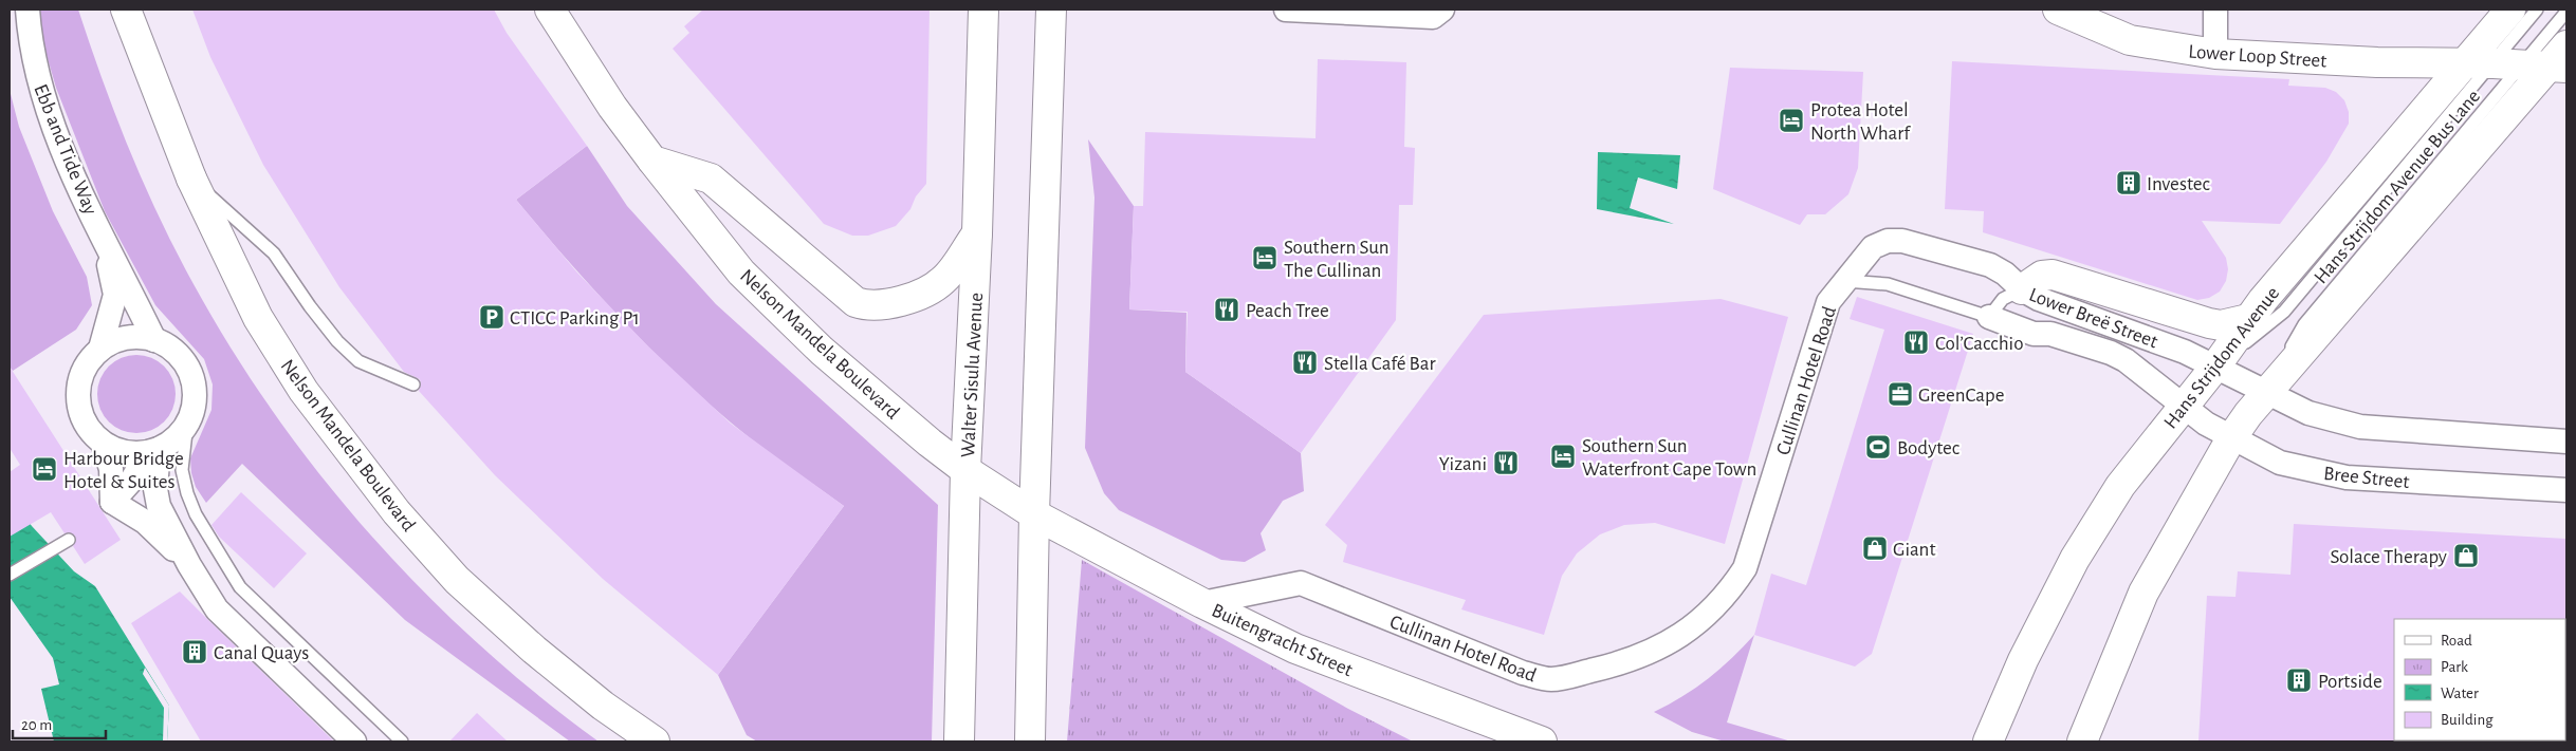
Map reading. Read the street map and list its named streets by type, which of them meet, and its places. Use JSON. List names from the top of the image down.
{
  "streets": {
    "main road": [
      "Lower Loop Street",
      "Nelson Mandela Boulevard",
      "Hans Strijdom Avenue",
      "Walter Sisulu Avenue",
      "Buitengracht Street"
    ],
    "street": [
      "Ebb and Tide Way",
      "Lower Breë Street",
      "Cullinan Hotel Road",
      "Bree Street"
    ],
    "lane": ["Hans Strijdom Avenue Bus Lane"]
  },
  "crossings": [
    ["Lower Loop Street", "Hans Strijdom Avenue Bus Lane"],
    ["Lower Loop Street", "Hans Strijdom Avenue"],
    ["Hans Strijdom Avenue Bus Lane", "Lower Breë Street"],
    ["Hans Strijdom Avenue Bus Lane", "Hans Strijdom Avenue"],
    ["Lower Breë Street", "Hans Strijdom Avenue"],
    ["Lower Breë Street", "Cullinan Hotel Road"],
    ["Lower Breë Street", "Bree Street"],
    ["Nelson Mandela Boulevard", "Walter Sisulu Avenue"],
    ["Nelson Mandela Boulevard", "Buitengracht Street"],
    ["Hans Strijdom Avenue", "Bree Street"],
    ["Cullinan Hotel Road", "Buitengracht Street"]
  ],
  "places": {
    "hotel": [
      "Protea Hotel North Wharf",
      "Southern Sun The Cullinan",
      "Southern Sun Waterfront Cape Town",
      "Harbour Bridge Hotel & Suites"
    ],
    "building": ["Investec", "Canal Quays", "Portside"],
    "restaurant": [
      "Peach Tree",
      "Col’Cacchio",
      "Stella Café Bar",
      "Yizani"
    ],
    "parking": ["CTICC Parking P1"],
    "office": ["GreenCape"],
    "sports": ["Bodytec"],
    "shop": ["Giant", "Solace Therapy"]
  },
  "legend": [
    "Road",
    "Park",
    "Water",
    "Building"
  ],
  "scale_bar": "20 m"
}
